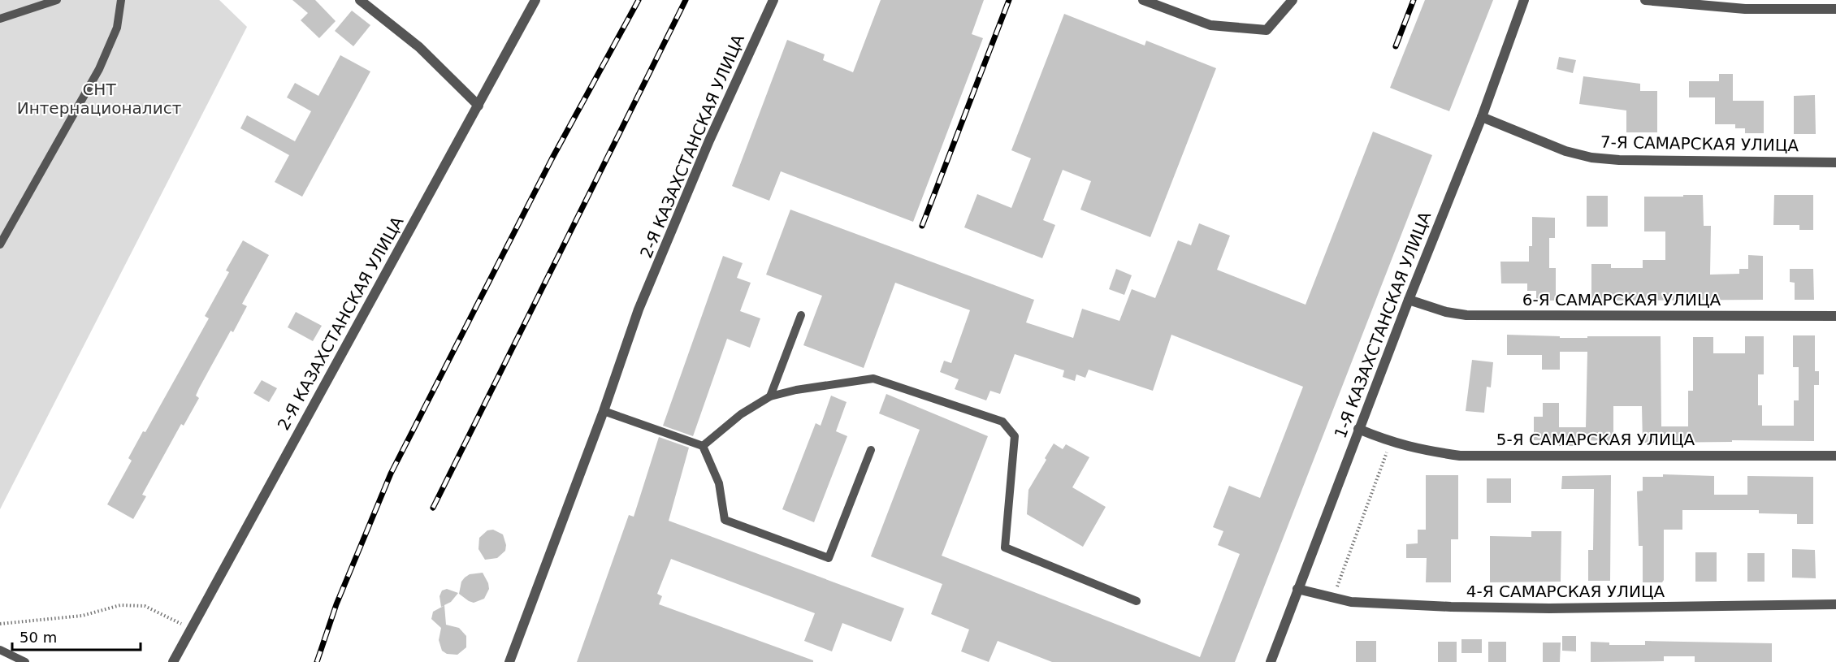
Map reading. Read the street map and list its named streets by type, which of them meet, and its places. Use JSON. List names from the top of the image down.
{
  "streets": {
    "street": [
      "7-Я САМАРСКАЯ УЛИЦА",
      "2-Я КАЗАХСТАНСКАЯ УЛИЦА",
      "6-Я САМАРСКАЯ УЛИЦА",
      "1-Я КАЗАХСТАНСКАЯ УЛИЦА",
      "5-Я САМАРСКАЯ УЛИЦА",
      "4-Я САМАРСКАЯ УЛИЦА"
    ]
  },
  "crossings": [
    ["7-Я САМАРСКАЯ УЛИЦА", "1-Я КАЗАХСТАНСКАЯ УЛИЦА"],
    ["6-Я САМАРСКАЯ УЛИЦА", "1-Я КАЗАХСТАНСКАЯ УЛИЦА"],
    ["1-Я КАЗАХСТАНСКАЯ УЛИЦА", "5-Я САМАРСКАЯ УЛИЦА"],
    ["1-Я КАЗАХСТАНСКАЯ УЛИЦА", "4-Я САМАРСКАЯ УЛИЦА"]
  ],
  "parks": ["СНТ Интернационалист"],
  "scale_bar": "50 m"
}
